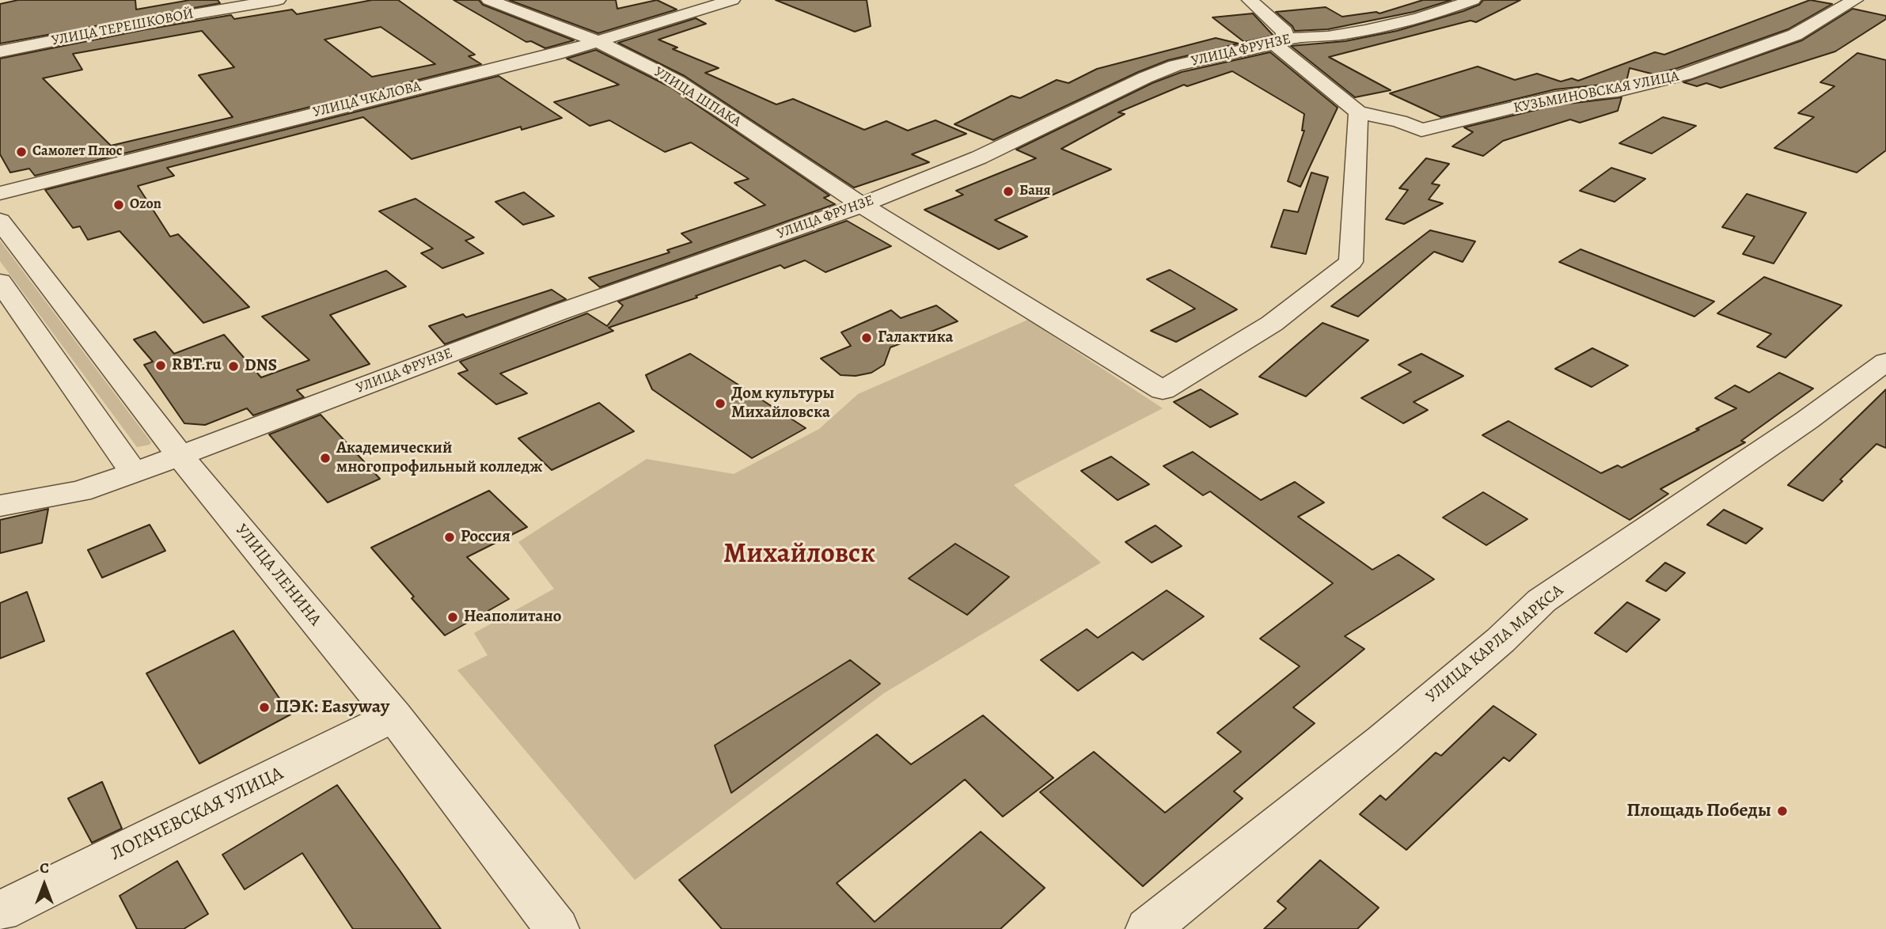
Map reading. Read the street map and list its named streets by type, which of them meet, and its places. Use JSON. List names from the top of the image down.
{
  "streets": {
    "street": [
      "УЛИЦА ТЕРЕШКОВОЙ",
      "УЛИЦА ФРУНЗЕ",
      "КУЗЬМИНОВСКАЯ УЛИЦА",
      "УЛИЦА ШПАКА",
      "УЛИЦА ЧКАЛОВА",
      "УЛИЦА ЛЕНИНА",
      "УЛИЦА КАРЛА МАРКСА",
      "ЛОГАЧЕВСКАЯ УЛИЦА"
    ]
  },
  "crossings": [
    ["УЛИЦА ФРУНЗЕ", "УЛИЦА ШПАКА"],
    ["УЛИЦА ФРУНЗЕ", "УЛИЦА ЛЕНИНА"],
    ["КУЗЬМИНОВСКАЯ УЛИЦА", "УЛИЦА ШПАКА"],
    ["УЛИЦА ШПАКА", "УЛИЦА ЧКАЛОВА"],
    ["УЛИЦА ЛЕНИНА", "ЛОГАЧЕВСКАЯ УЛИЦА"]
  ],
  "districts": ["Михайловск"],
  "places": [
    "Самолет Плюс",
    "Баня",
    "Ozon",
    "Галактика",
    "RBT.ru",
    "DNS",
    "Дом культуры Михайловска",
    "Академический многопрофильный колледж",
    "Россия",
    "Неаполитано",
    "ПЭК: Easyway",
    "Площадь Победы"
  ],
  "north": "top"
}
